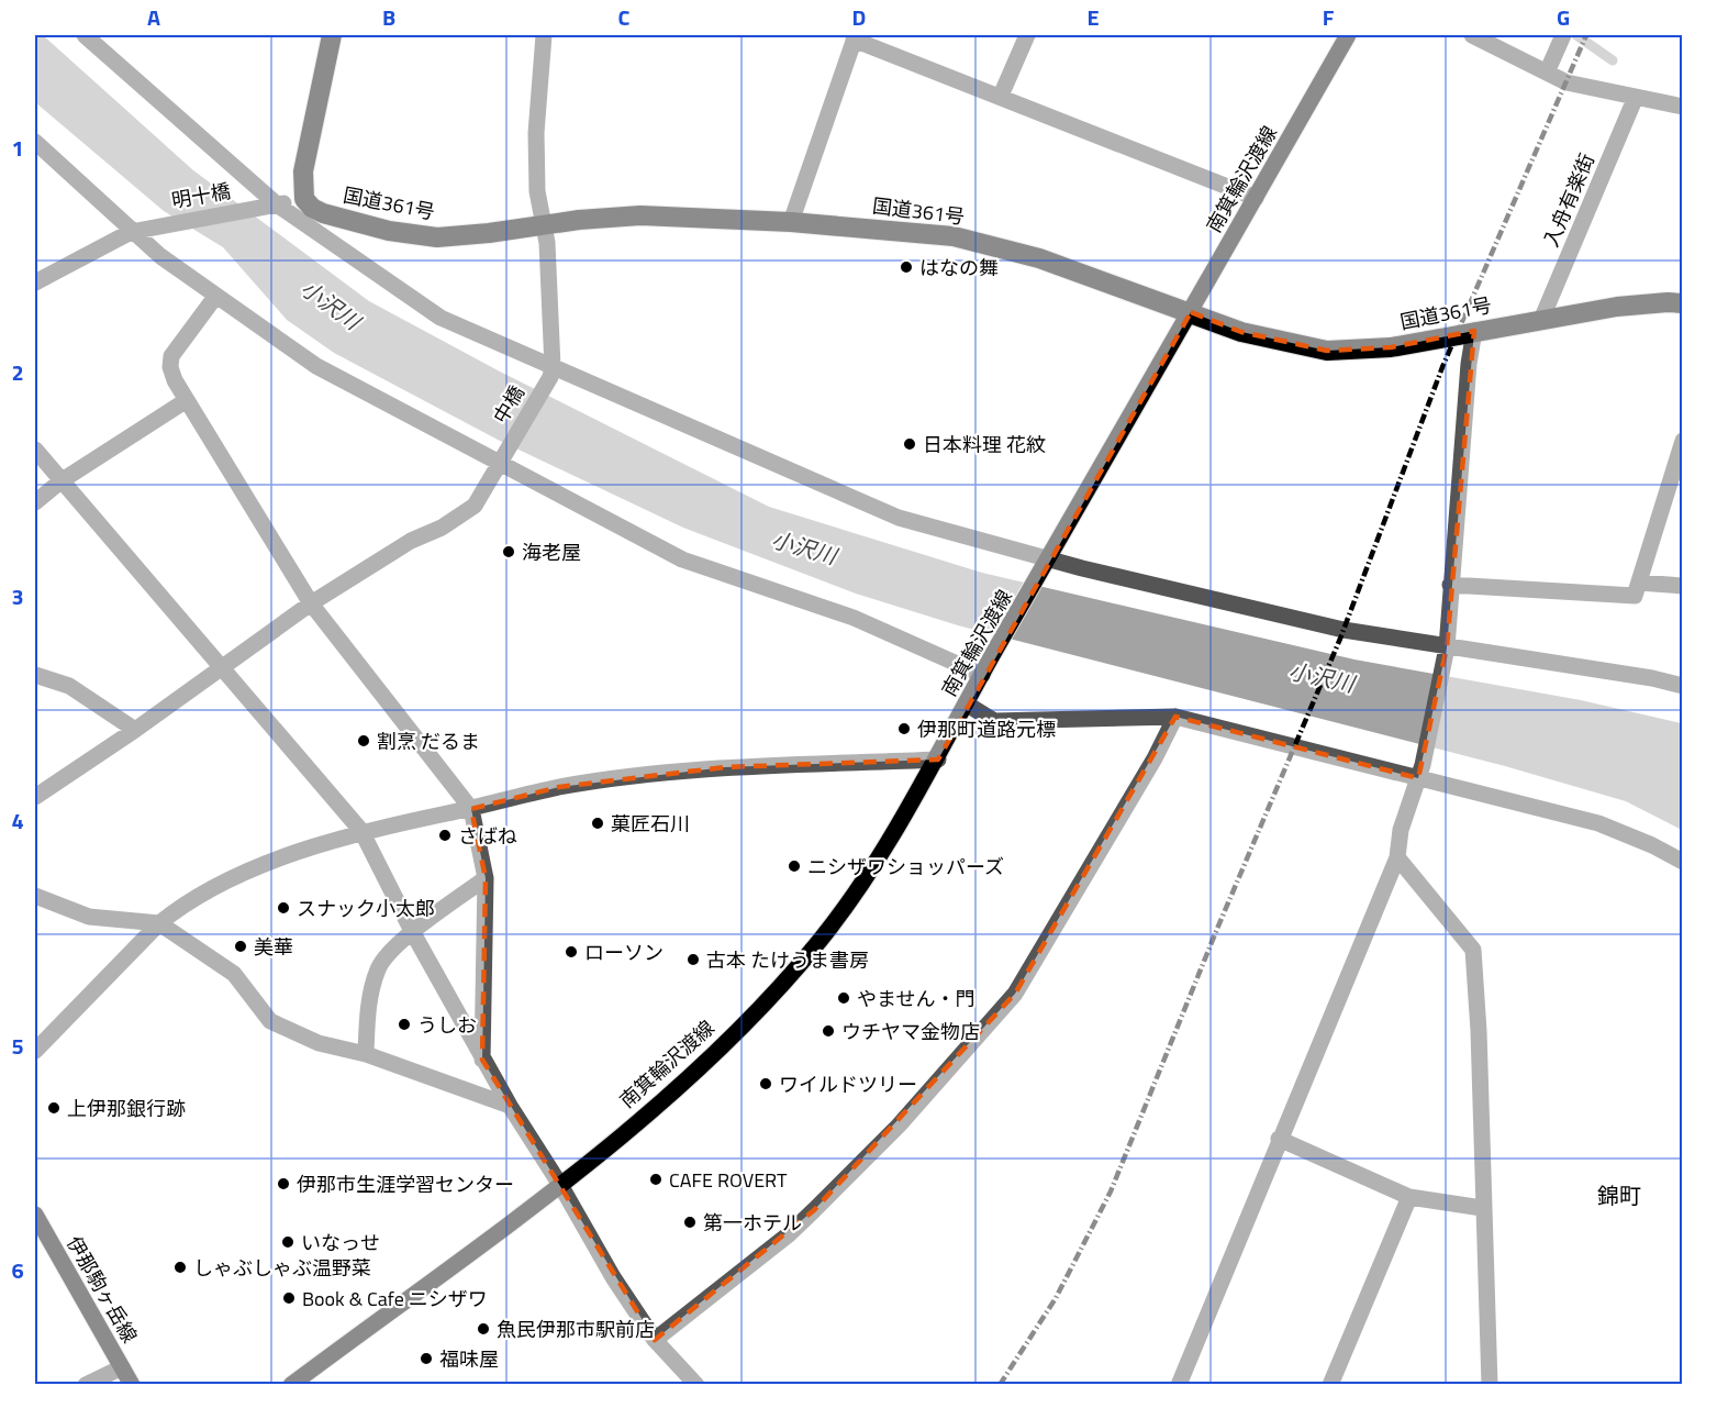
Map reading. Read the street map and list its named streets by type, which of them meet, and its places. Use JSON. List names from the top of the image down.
{
  "streets": {
    "highway": ["国道361号"],
    "main road": ["南箕輪沢渡線", "伊那駒ヶ岳線"],
    "street": ["明十橋", "入舟有楽街", "中橋"]
  },
  "crossings": [
    ["南箕輪沢渡線", "国道361号"],
    ["明十橋", "国道361号"],
    ["入舟有楽街", "国道361号"]
  ],
  "districts": ["錦町"],
  "water": ["小沢川"],
  "places": [
    "はなの舞",
    "日本料理 花紋",
    "海老屋",
    "伊那町道路元標",
    "割烹 だるま",
    "菓匠石川",
    "さばね",
    "ニシザワショッパーズ",
    "スナック小太郎",
    "美華",
    "ローソン",
    "古本 たけうま書房",
    "やません・門",
    "うしお",
    "ウチヤマ金物店",
    "ワイルドツリー",
    "上伊那銀行跡",
    "CAFE ROVERT",
    "伊那市生涯学習センター",
    "第一ホテル",
    "いなっせ",
    "しゃぶしゃぶ温野菜",
    "Book & Cafe ニシザワ",
    "魚民伊那市駅前店",
    "福味屋"
  ],
  "grid": {
    "columns": [
      "A",
      "B",
      "C",
      "D",
      "E",
      "F",
      "G"
    ],
    "rows": [
      "1",
      "2",
      "3",
      "4",
      "5",
      "6"
    ]
  }
}
